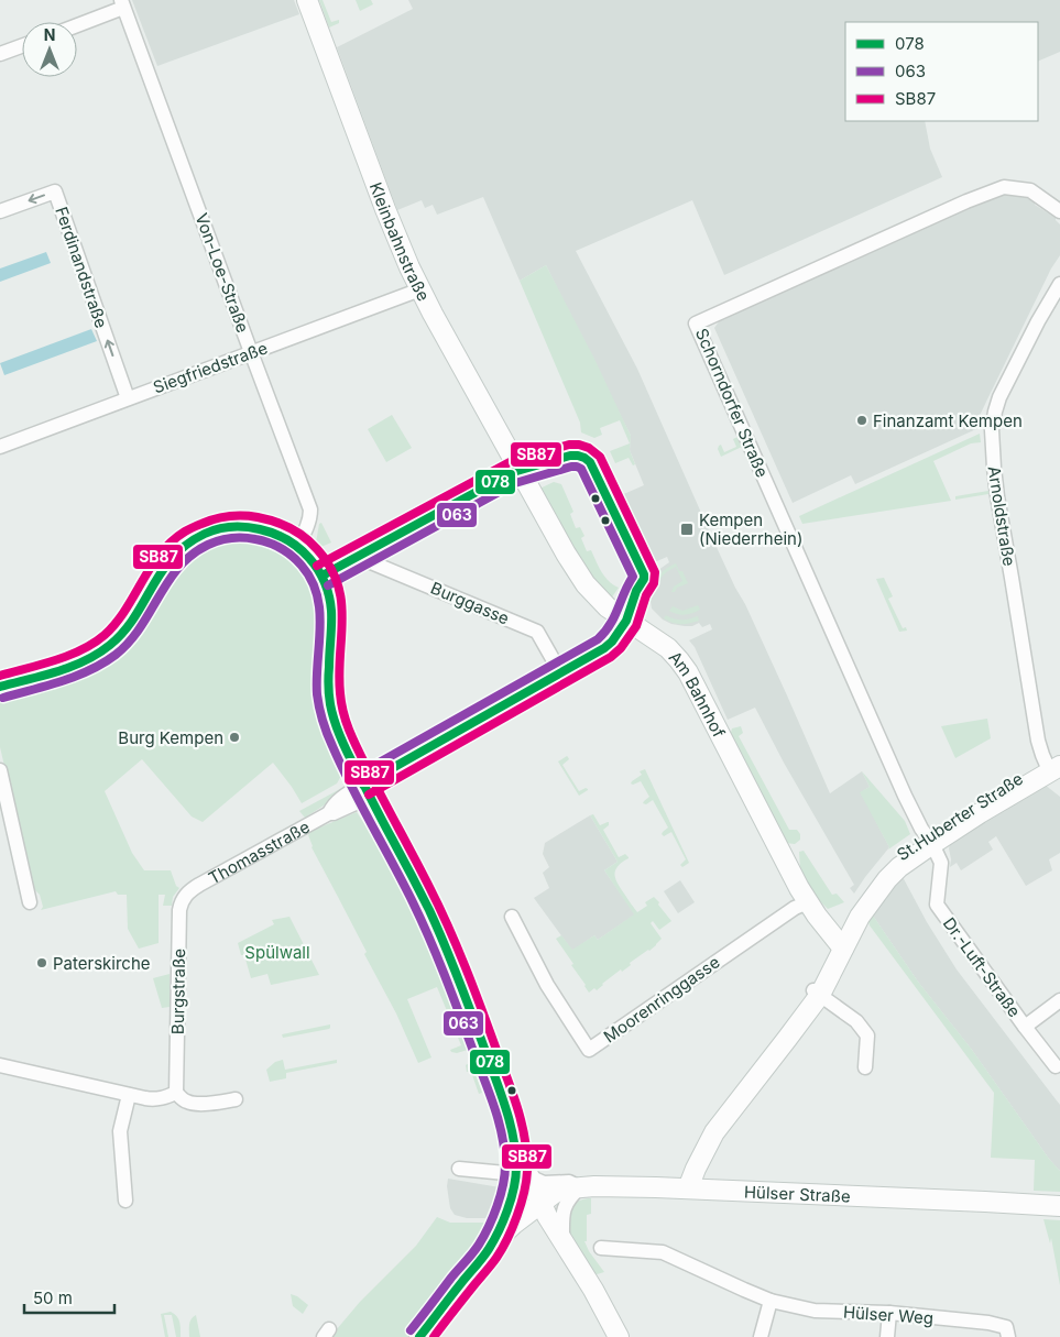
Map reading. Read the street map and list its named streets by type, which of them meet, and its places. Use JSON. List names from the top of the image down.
{
  "streets": {
    "street": [
      "Kleinbahnstraße",
      "Ferdinandstraße",
      "Von-Loe-Straße",
      "Siegfriedstraße",
      "Schorndorfer Straße",
      "Arnoldstraße",
      "Burggasse",
      "Am Bahnhof",
      "St.Huberter Straße",
      "Thomasstraße",
      "Dr.-Luft-Straße",
      "Burgstraße",
      "Moorenringgasse",
      "Hülser Straße",
      "Hülser Weg"
    ]
  },
  "crossings": [
    ["Kleinbahnstraße", "Siegfriedstraße"],
    ["Kleinbahnstraße", "Am Bahnhof"],
    ["Ferdinandstraße", "Siegfriedstraße"],
    ["Von-Loe-Straße", "Siegfriedstraße"],
    ["Schorndorfer Straße", "St.Huberter Straße"],
    ["Schorndorfer Straße", "Dr.-Luft-Straße"],
    ["Arnoldstraße", "St.Huberter Straße"],
    ["Burggasse", "Thomasstraße"],
    ["Am Bahnhof", "St.Huberter Straße"],
    ["Am Bahnhof", "Thomasstraße"],
    ["Am Bahnhof", "Moorenringgasse"],
    ["St.Huberter Straße", "Dr.-Luft-Straße"],
    ["St.Huberter Straße", "Hülser Straße"],
    ["Thomasstraße", "Burgstraße"]
  ],
  "one_way": ["Ferdinandstraße"],
  "parks": ["Spülwall"],
  "places": {
    "other": ["Finanzamt Kempen", "Burg Kempen", "Paterskirche"],
    "transit": ["Kempen (Niederrhein)"]
  },
  "lines": ["transit line SB87", "transit line 078", "transit line 063"],
  "legend": ["078", "063", "SB87"],
  "scale_bar": "50 m",
  "north": "top"
}
